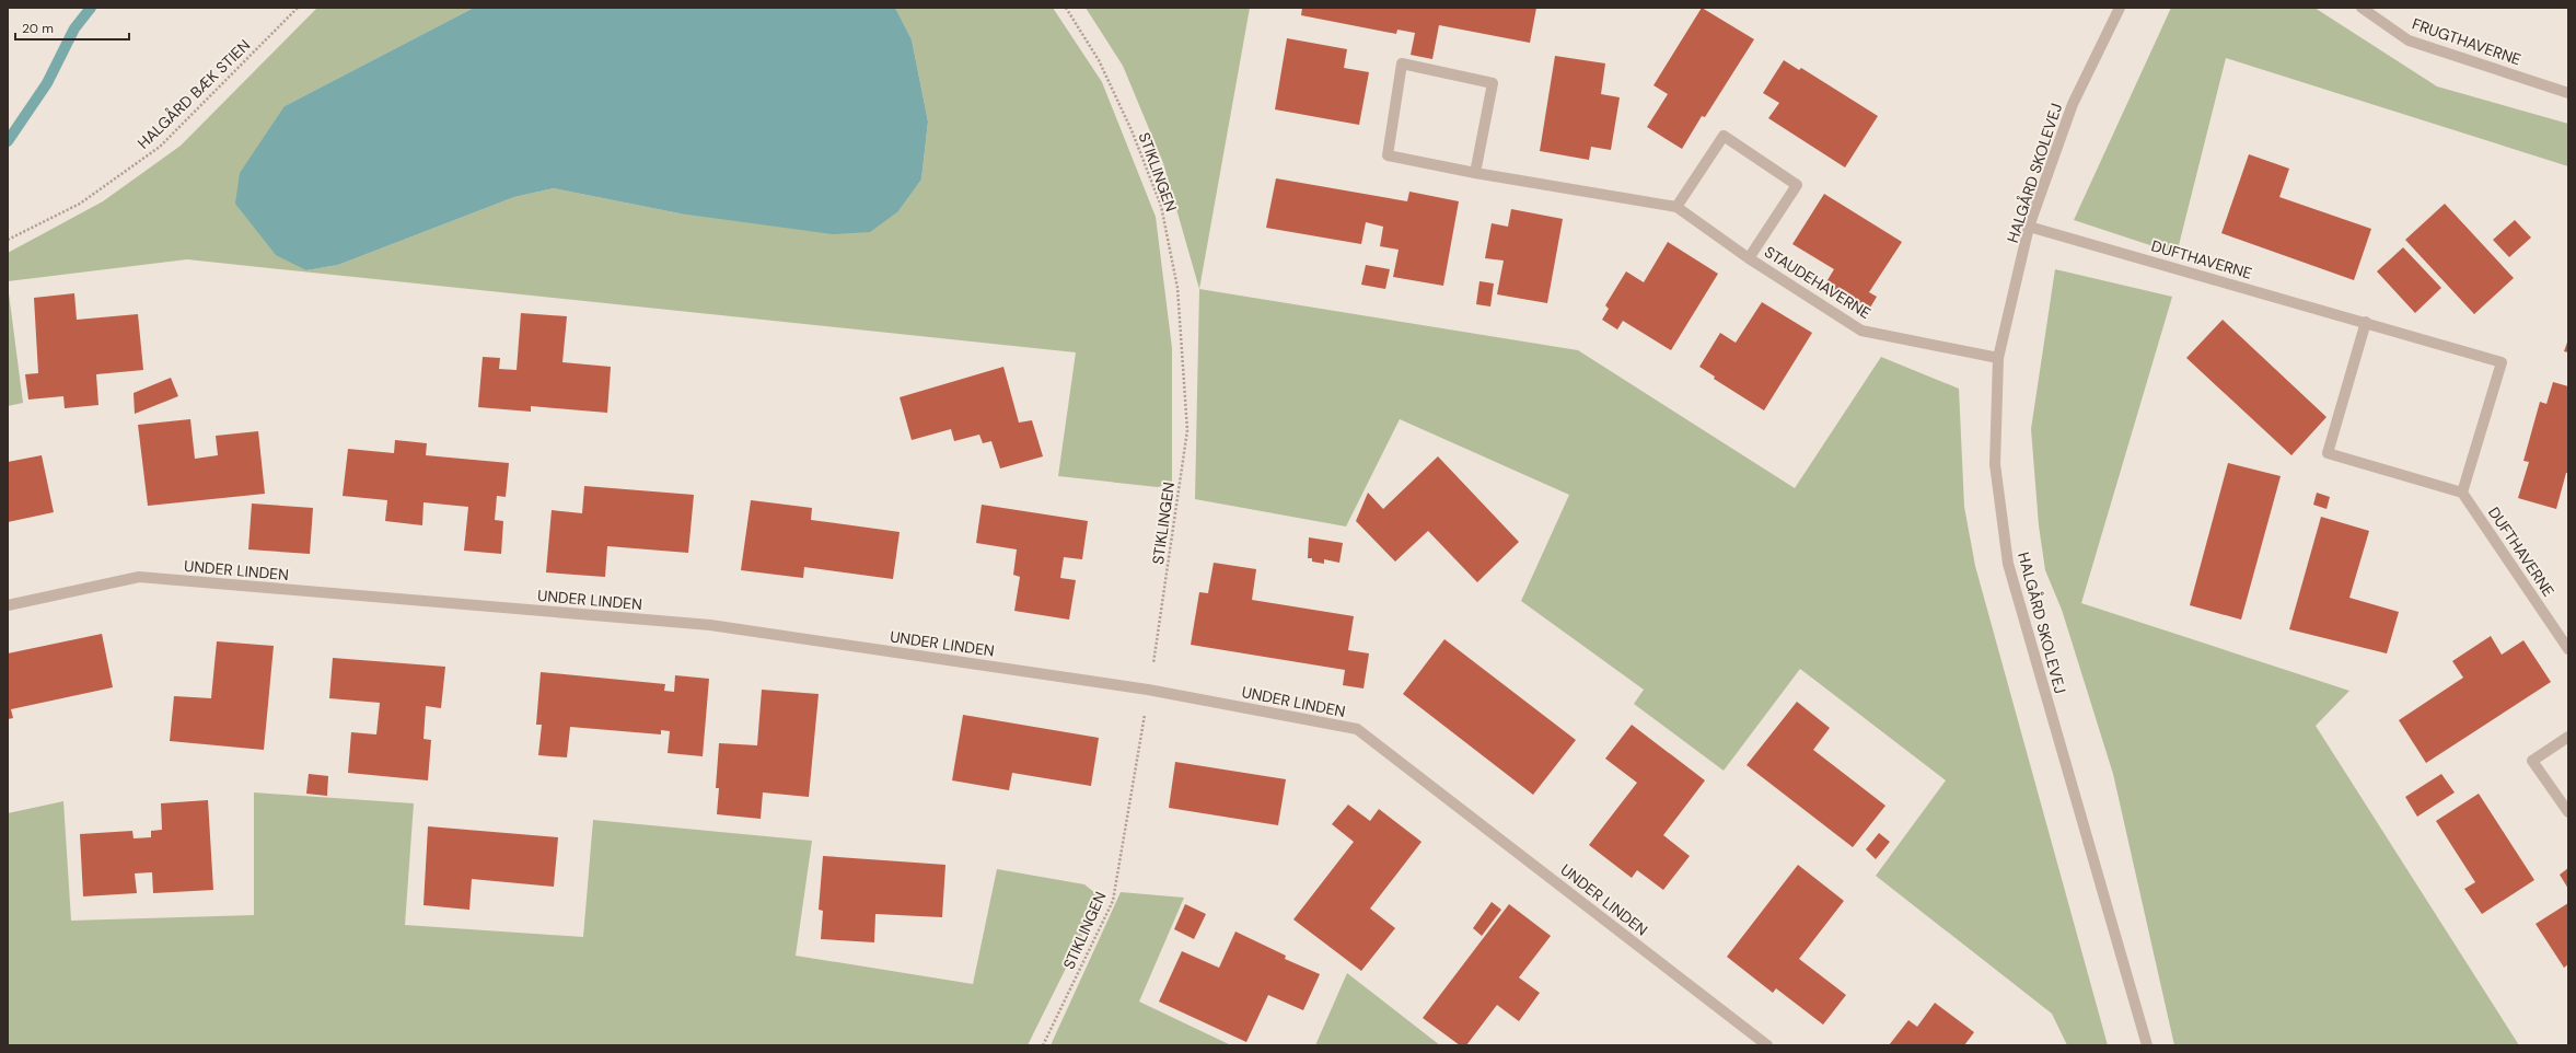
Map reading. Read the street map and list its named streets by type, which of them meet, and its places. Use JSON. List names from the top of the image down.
{
  "streets": {
    "street": [
      "FRUGTHAVERNE",
      "HALGÅRD SKOLEVEJ",
      "DUFTHAVERNE",
      "STAUDEHAVERNE",
      "UNDER LINDEN"
    ],
    "path": ["HALGÅRD BÆK STIEN", "STIKLINGEN"]
  },
  "crossings": [
    ["STIKLINGEN", "UNDER LINDEN"],
    ["HALGÅRD SKOLEVEJ", "DUFTHAVERNE"],
    ["HALGÅRD SKOLEVEJ", "STAUDEHAVERNE"]
  ],
  "scale_bar": "20 m"
}
